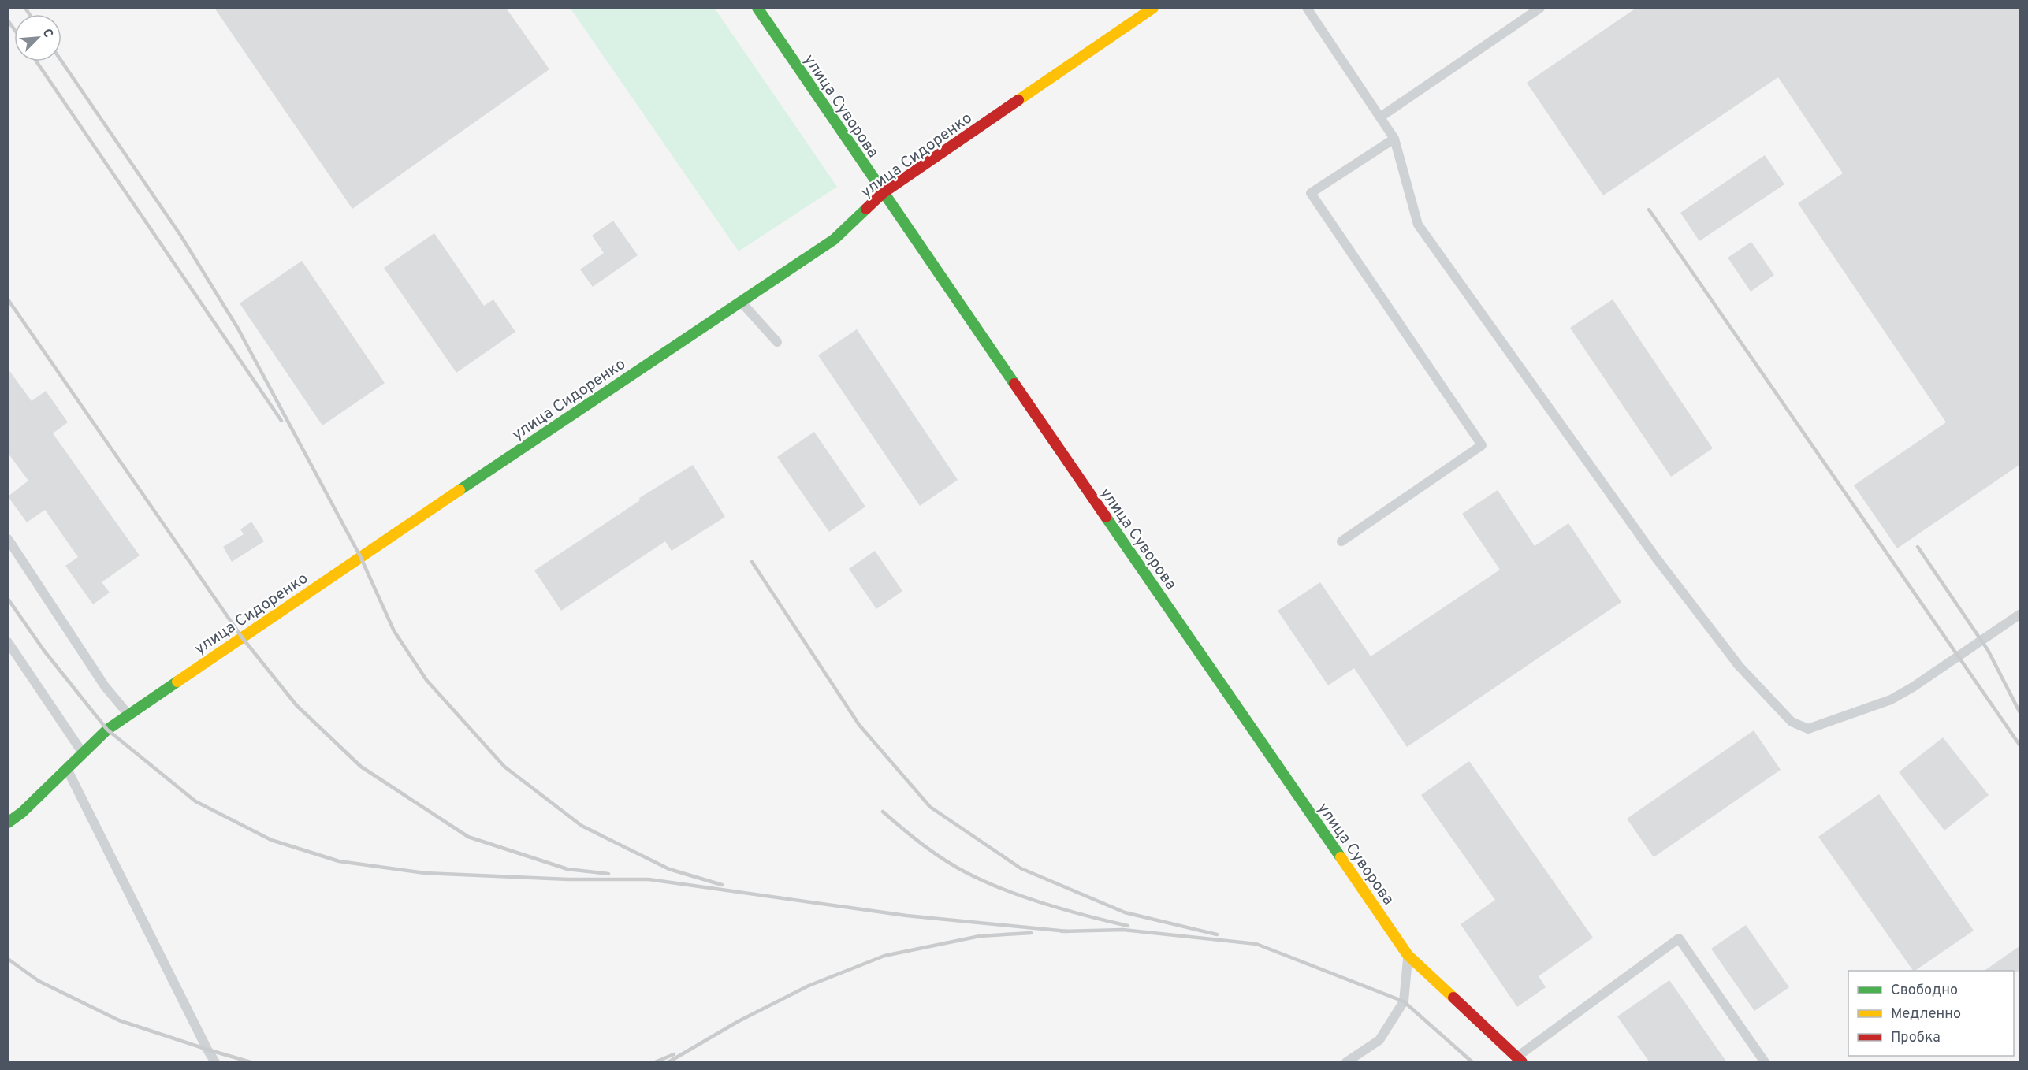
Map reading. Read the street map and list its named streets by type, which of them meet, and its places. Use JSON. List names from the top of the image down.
{
  "streets": {
    "street": ["улица Суворова", "улица Сидоренко"]
  },
  "crossings": [
    ["улица Суворова", "улица Сидоренко"]
  ],
  "legend": ["Свободно", "Медленно", "Пробка"],
  "north": "top right"
}
